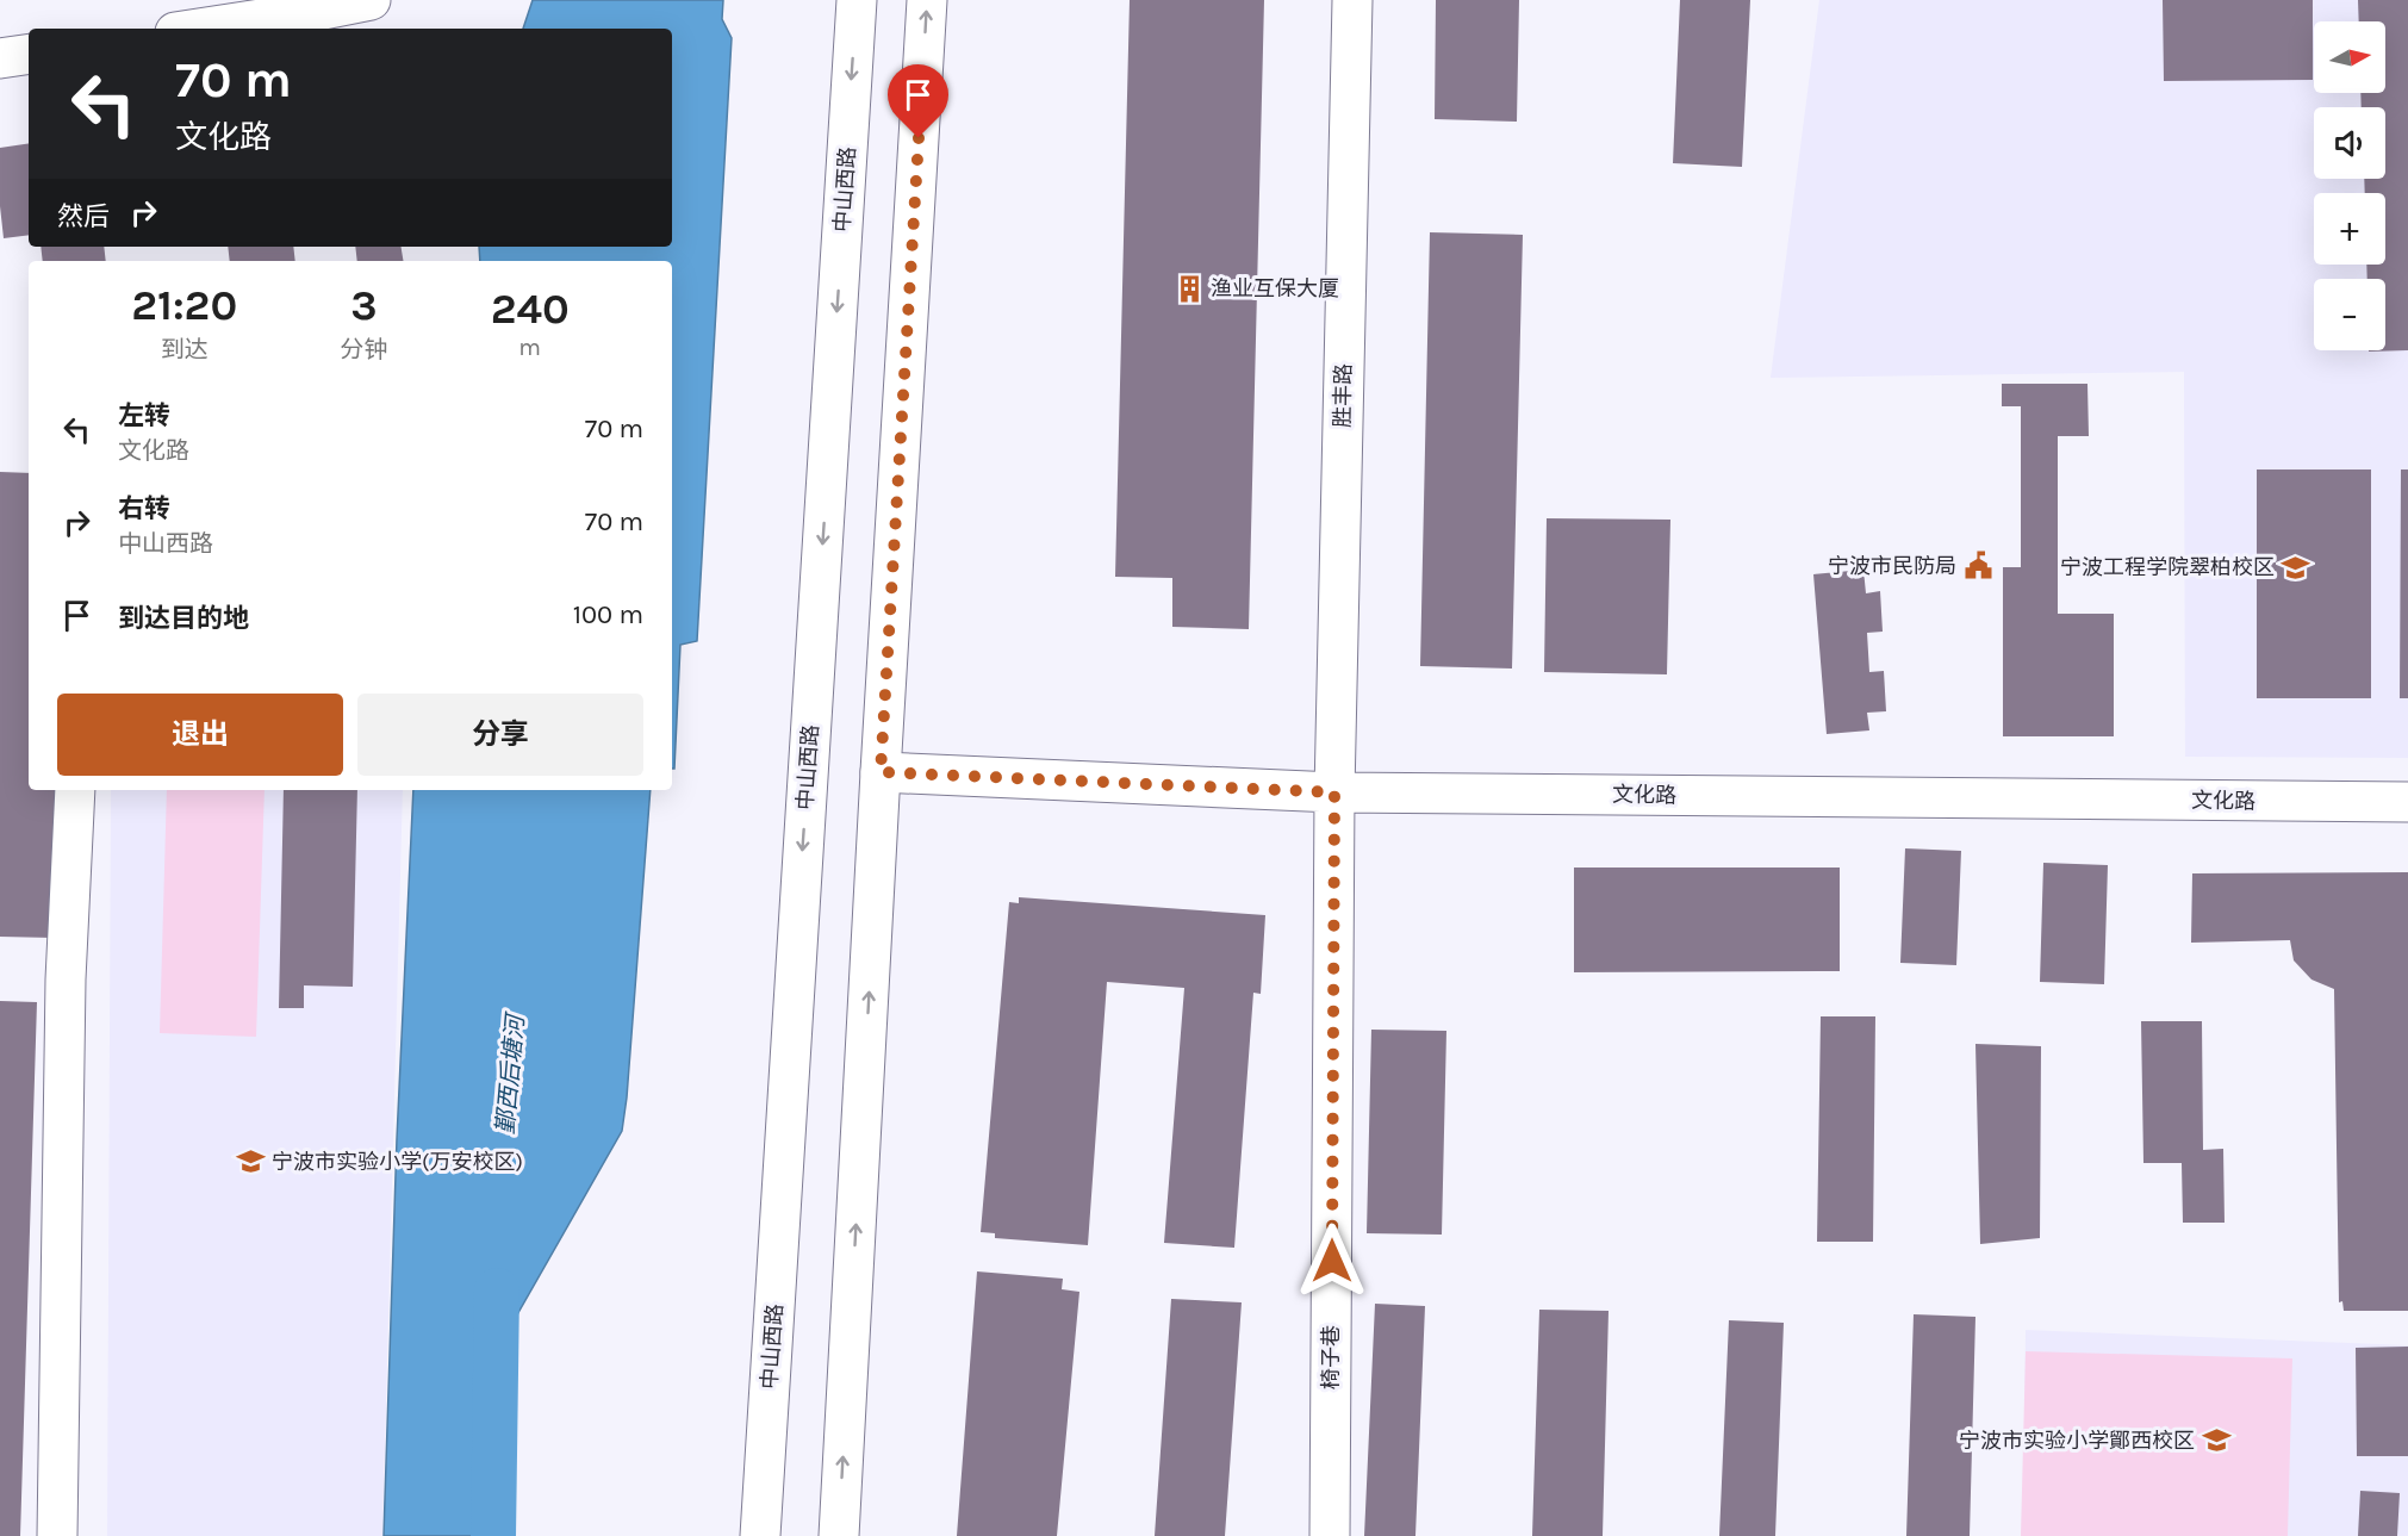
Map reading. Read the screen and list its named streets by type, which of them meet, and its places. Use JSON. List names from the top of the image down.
{
  "streets": {
    "street": [
      "中山西路",
      "胜丰路",
      "文化路",
      "椅子巷"
    ]
  },
  "crossings": [
    ["胜丰路", "文化路"],
    ["胜丰路", "椅子巷"],
    ["文化路", "椅子巷"]
  ],
  "water": ["鄞西后塘河"],
  "places": {
    "building": ["渔业互保大厦"],
    "public building": ["宁波市民防局"],
    "school or university": ["宁波工程学院翠柏校区", "宁波市实验小学(万安校区)", "宁波市实验小学鄮西校区"]
  },
  "north": "right",
  "page": {
    "map_buttons": ["+", "−"],
    "turn": ["70 m", "文化路"],
    "then": "然后",
    "eta": [
      "21:20",
      "到达",
      "3",
      "分钟",
      "240",
      "m"
    ],
    "list": [
      {
        "name": "左转",
        "note": "文化路",
        "value": "70 m"
      },
      {
        "name": "右转",
        "note": "中山西路",
        "value": "70 m"
      },
      {
        "name": "到达目的地",
        "value": "100 m"
      }
    ],
    "buttons": ["退出", "分享"]
  }
}
